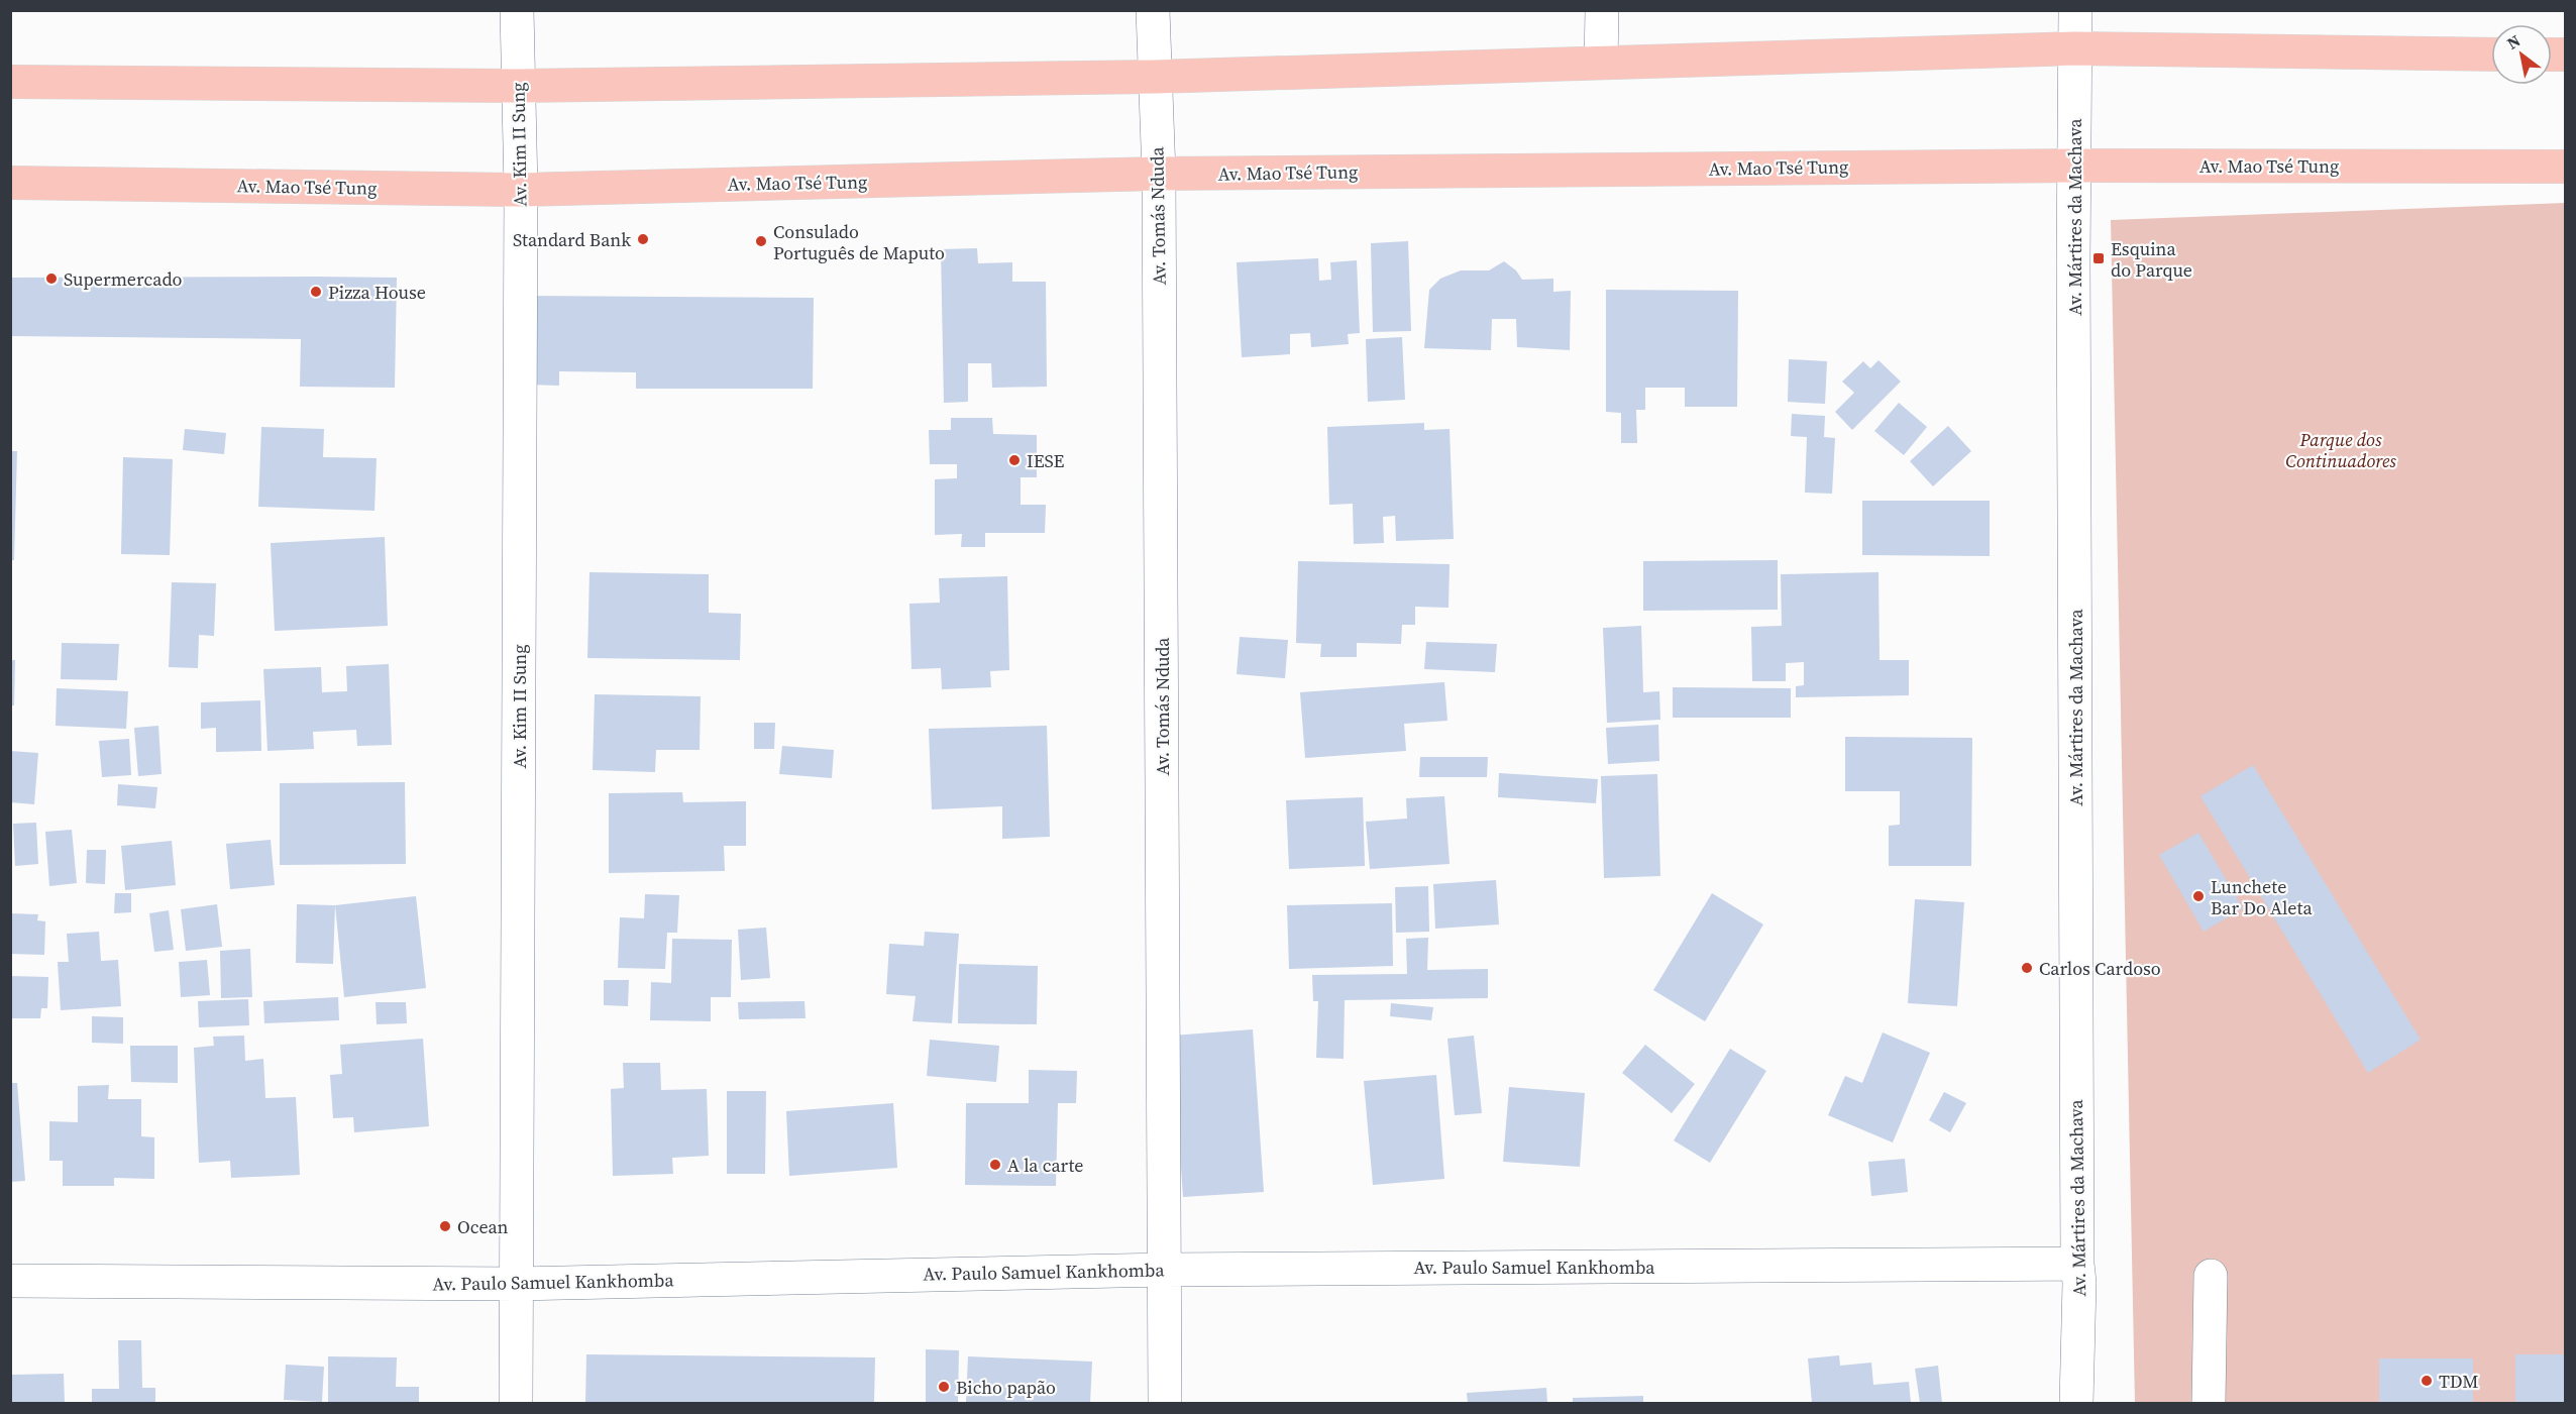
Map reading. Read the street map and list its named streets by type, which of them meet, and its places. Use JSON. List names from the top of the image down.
{
  "streets": {
    "main road": ["Av. Mao Tsé Tung"],
    "street": [
      "Av. Kim II Sung",
      "Av. Tomás Nduda",
      "Av. Mártires da Machava",
      "Av. Paulo Samuel Kankhomba"
    ]
  },
  "crossings": [
    ["Av. Kim II Sung", "Av. Mao Tsé Tung"],
    ["Av. Kim II Sung", "Av. Paulo Samuel Kankhomba"],
    ["Av. Mao Tsé Tung", "Av. Tomás Nduda"],
    ["Av. Mao Tsé Tung", "Av. Mártires da Machava"],
    ["Av. Tomás Nduda", "Av. Paulo Samuel Kankhomba"],
    ["Av. Mártires da Machava", "Av. Paulo Samuel Kankhomba"]
  ],
  "parks": ["Parque dos Continuadores"],
  "places": {
    "other": [
      "Standard Bank",
      "Consulado Português de Maputo",
      "Supermercado",
      "Pizza House",
      "IESE",
      "Lunchete Bar Do Aleta",
      "Carlos Cardoso",
      "A la carte",
      "Ocean",
      "TDM",
      "Bicho papão"
    ],
    "transit": ["Esquina do Parque"]
  },
  "north": "top left"
}
